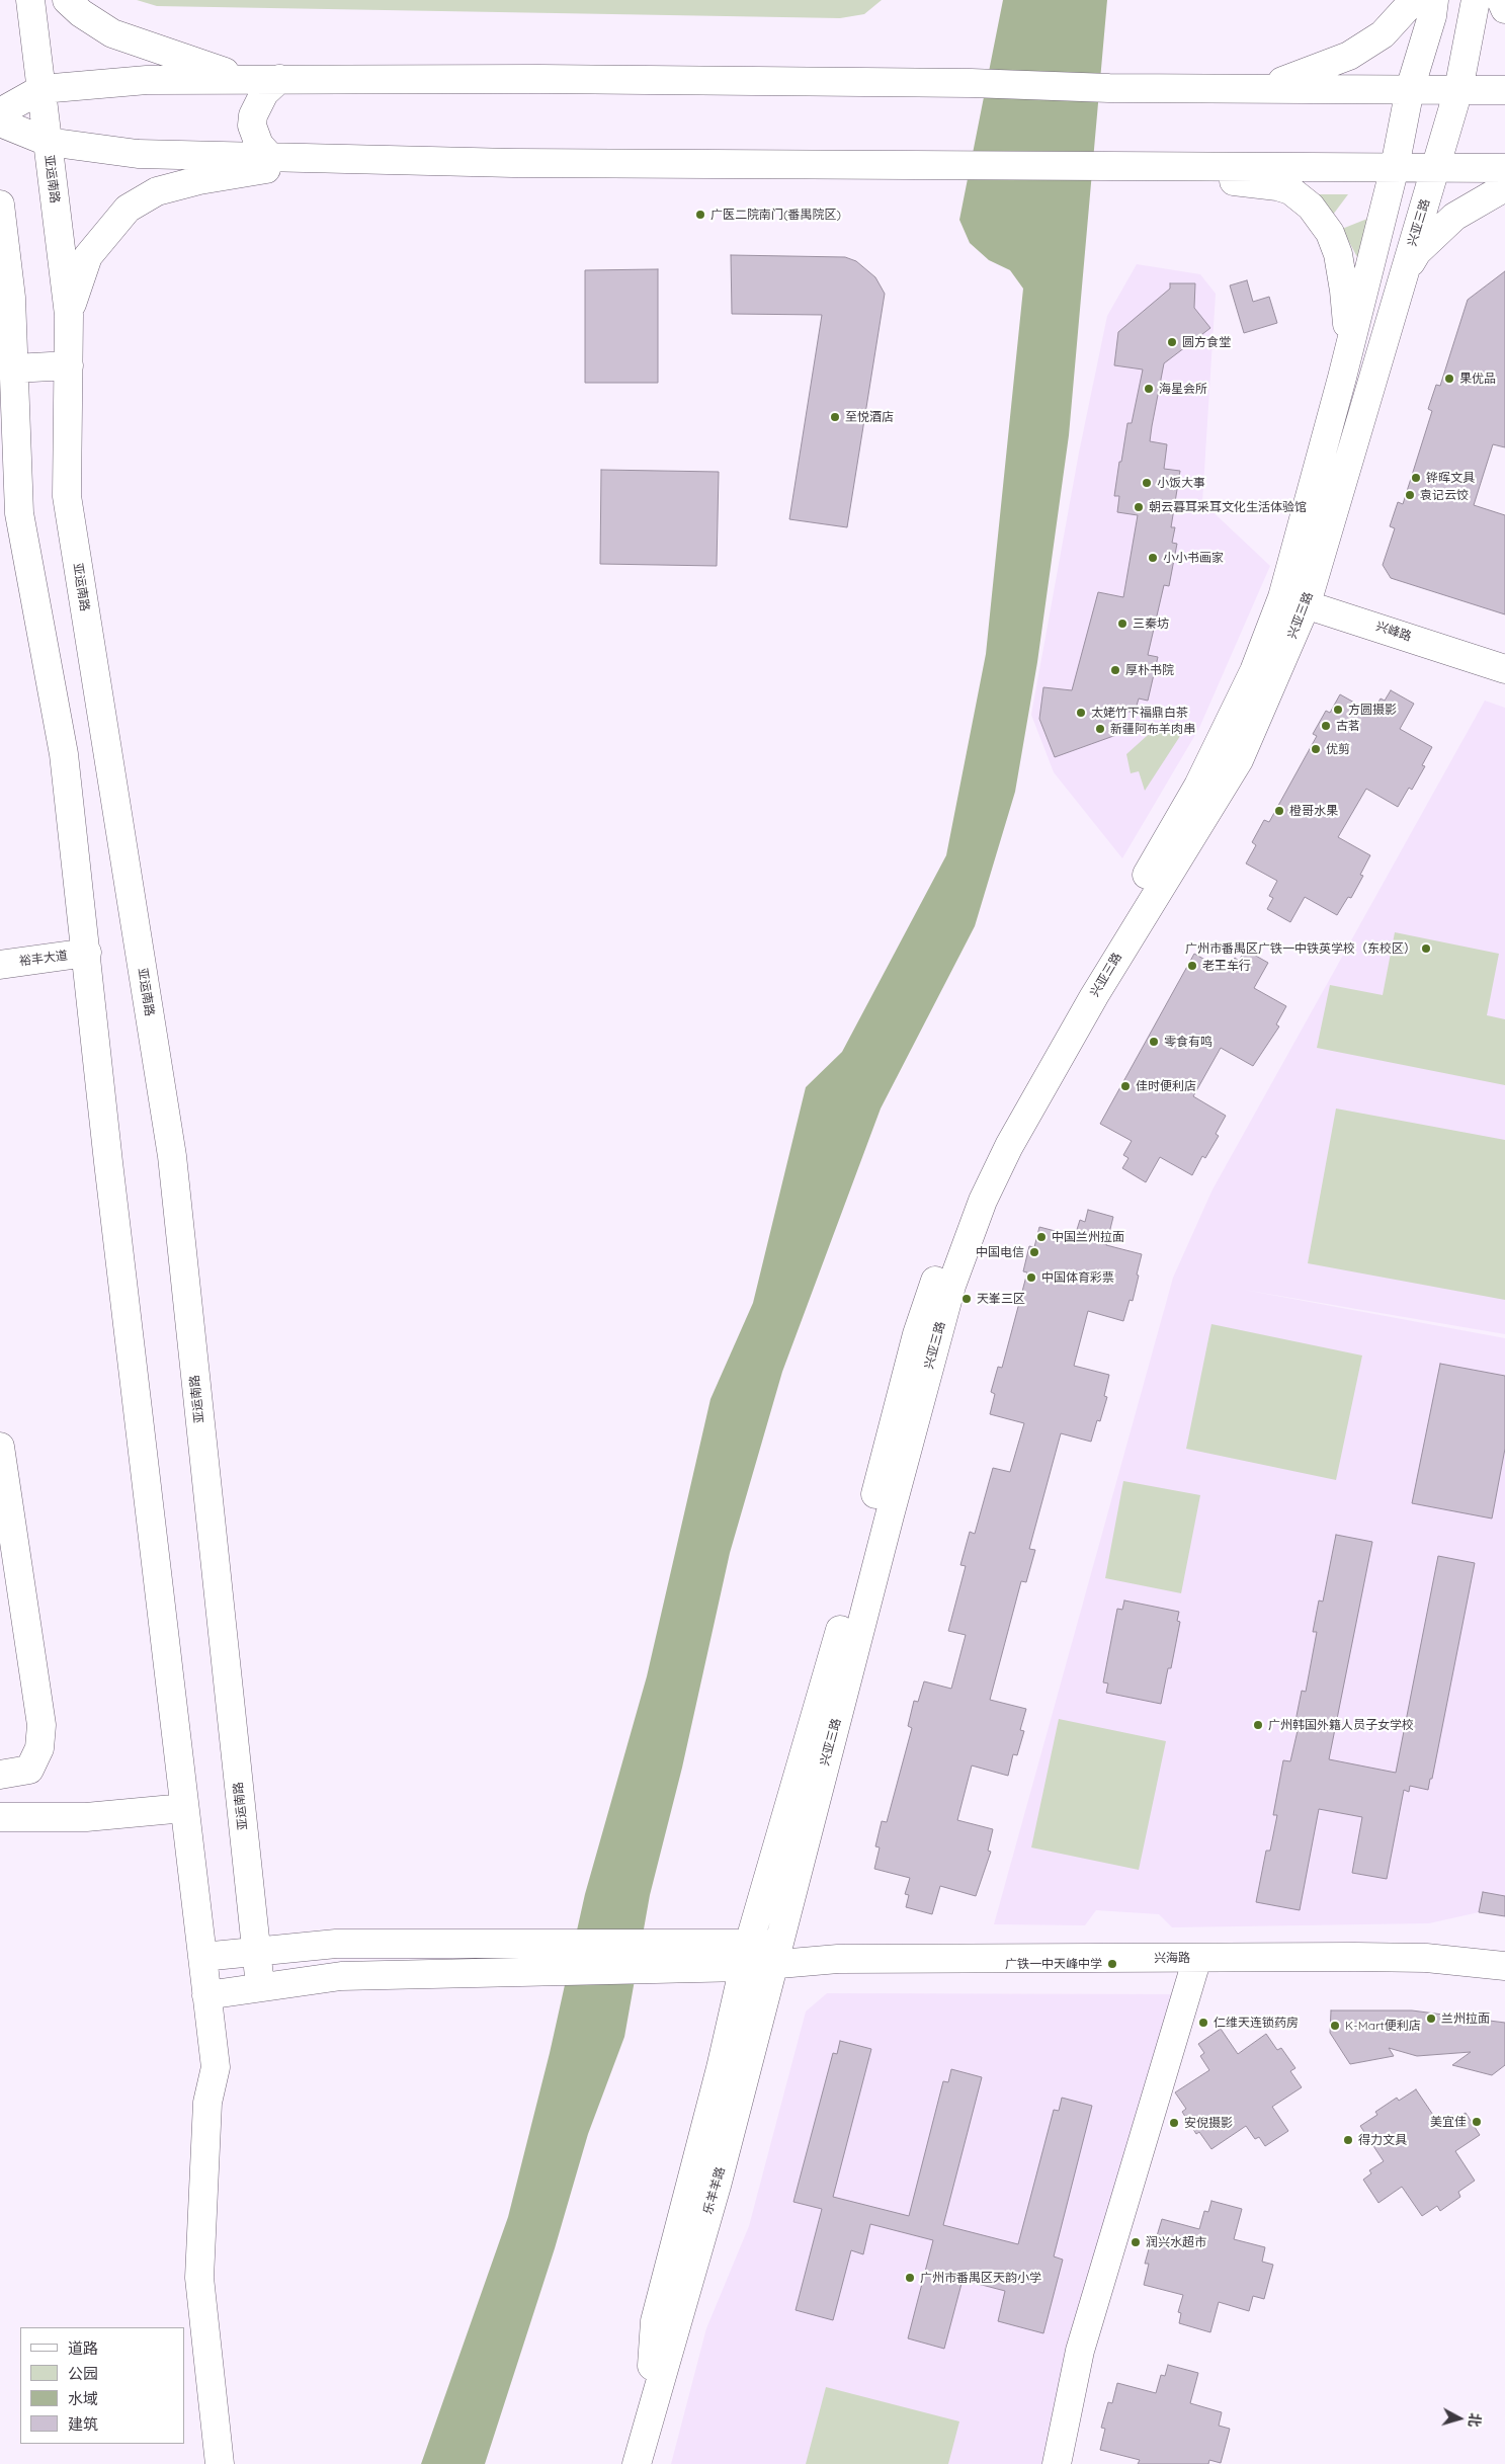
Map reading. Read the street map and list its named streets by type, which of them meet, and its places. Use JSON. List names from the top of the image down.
{
  "streets": {
    "street": [
      "亚运南路",
      "兴亚三路",
      "兴峰路",
      "裕丰大道",
      "兴海路",
      "乐羊羊路"
    ]
  },
  "crossings": [
    ["兴亚三路", "兴峰路"],
    ["兴亚三路", "兴海路"],
    ["兴亚三路", "乐羊羊路"],
    ["兴海路", "乐羊羊路"]
  ],
  "places": [
    "广医二院南门(番禺院区)",
    "圆方食堂",
    "果优品",
    "海星会所",
    "至悦酒店",
    "铧晖文具",
    "小饭大事",
    "袁记云饺",
    "朝云暮耳采耳文化生活体验馆",
    "小小书画家",
    "三秦坊",
    "厚朴书院",
    "方圆摄影",
    "太姥竹下福鼎白茶",
    "古茗",
    "新疆阿布羊肉串",
    "优剪",
    "橙哥水果",
    "广州市番禺区广铁一中铁英学校（东校区）",
    "老王车行",
    "零食有鸣",
    "佳时便利店",
    "中国兰州拉面",
    "中国电信",
    "中国体育彩票",
    "天峯三区",
    "广州韩国外籍人员子女学校",
    "广铁一中天峰中学",
    "兰州拉面",
    "仁维天连锁药房",
    "K-Mart便利店",
    "美宜佳",
    "安倪摄影",
    "得力文具",
    "润兴水超市",
    "广州市番禺区天韵小学"
  ],
  "legend": [
    "道路",
    "公园",
    "水域",
    "建筑"
  ],
  "north": "right"
}
